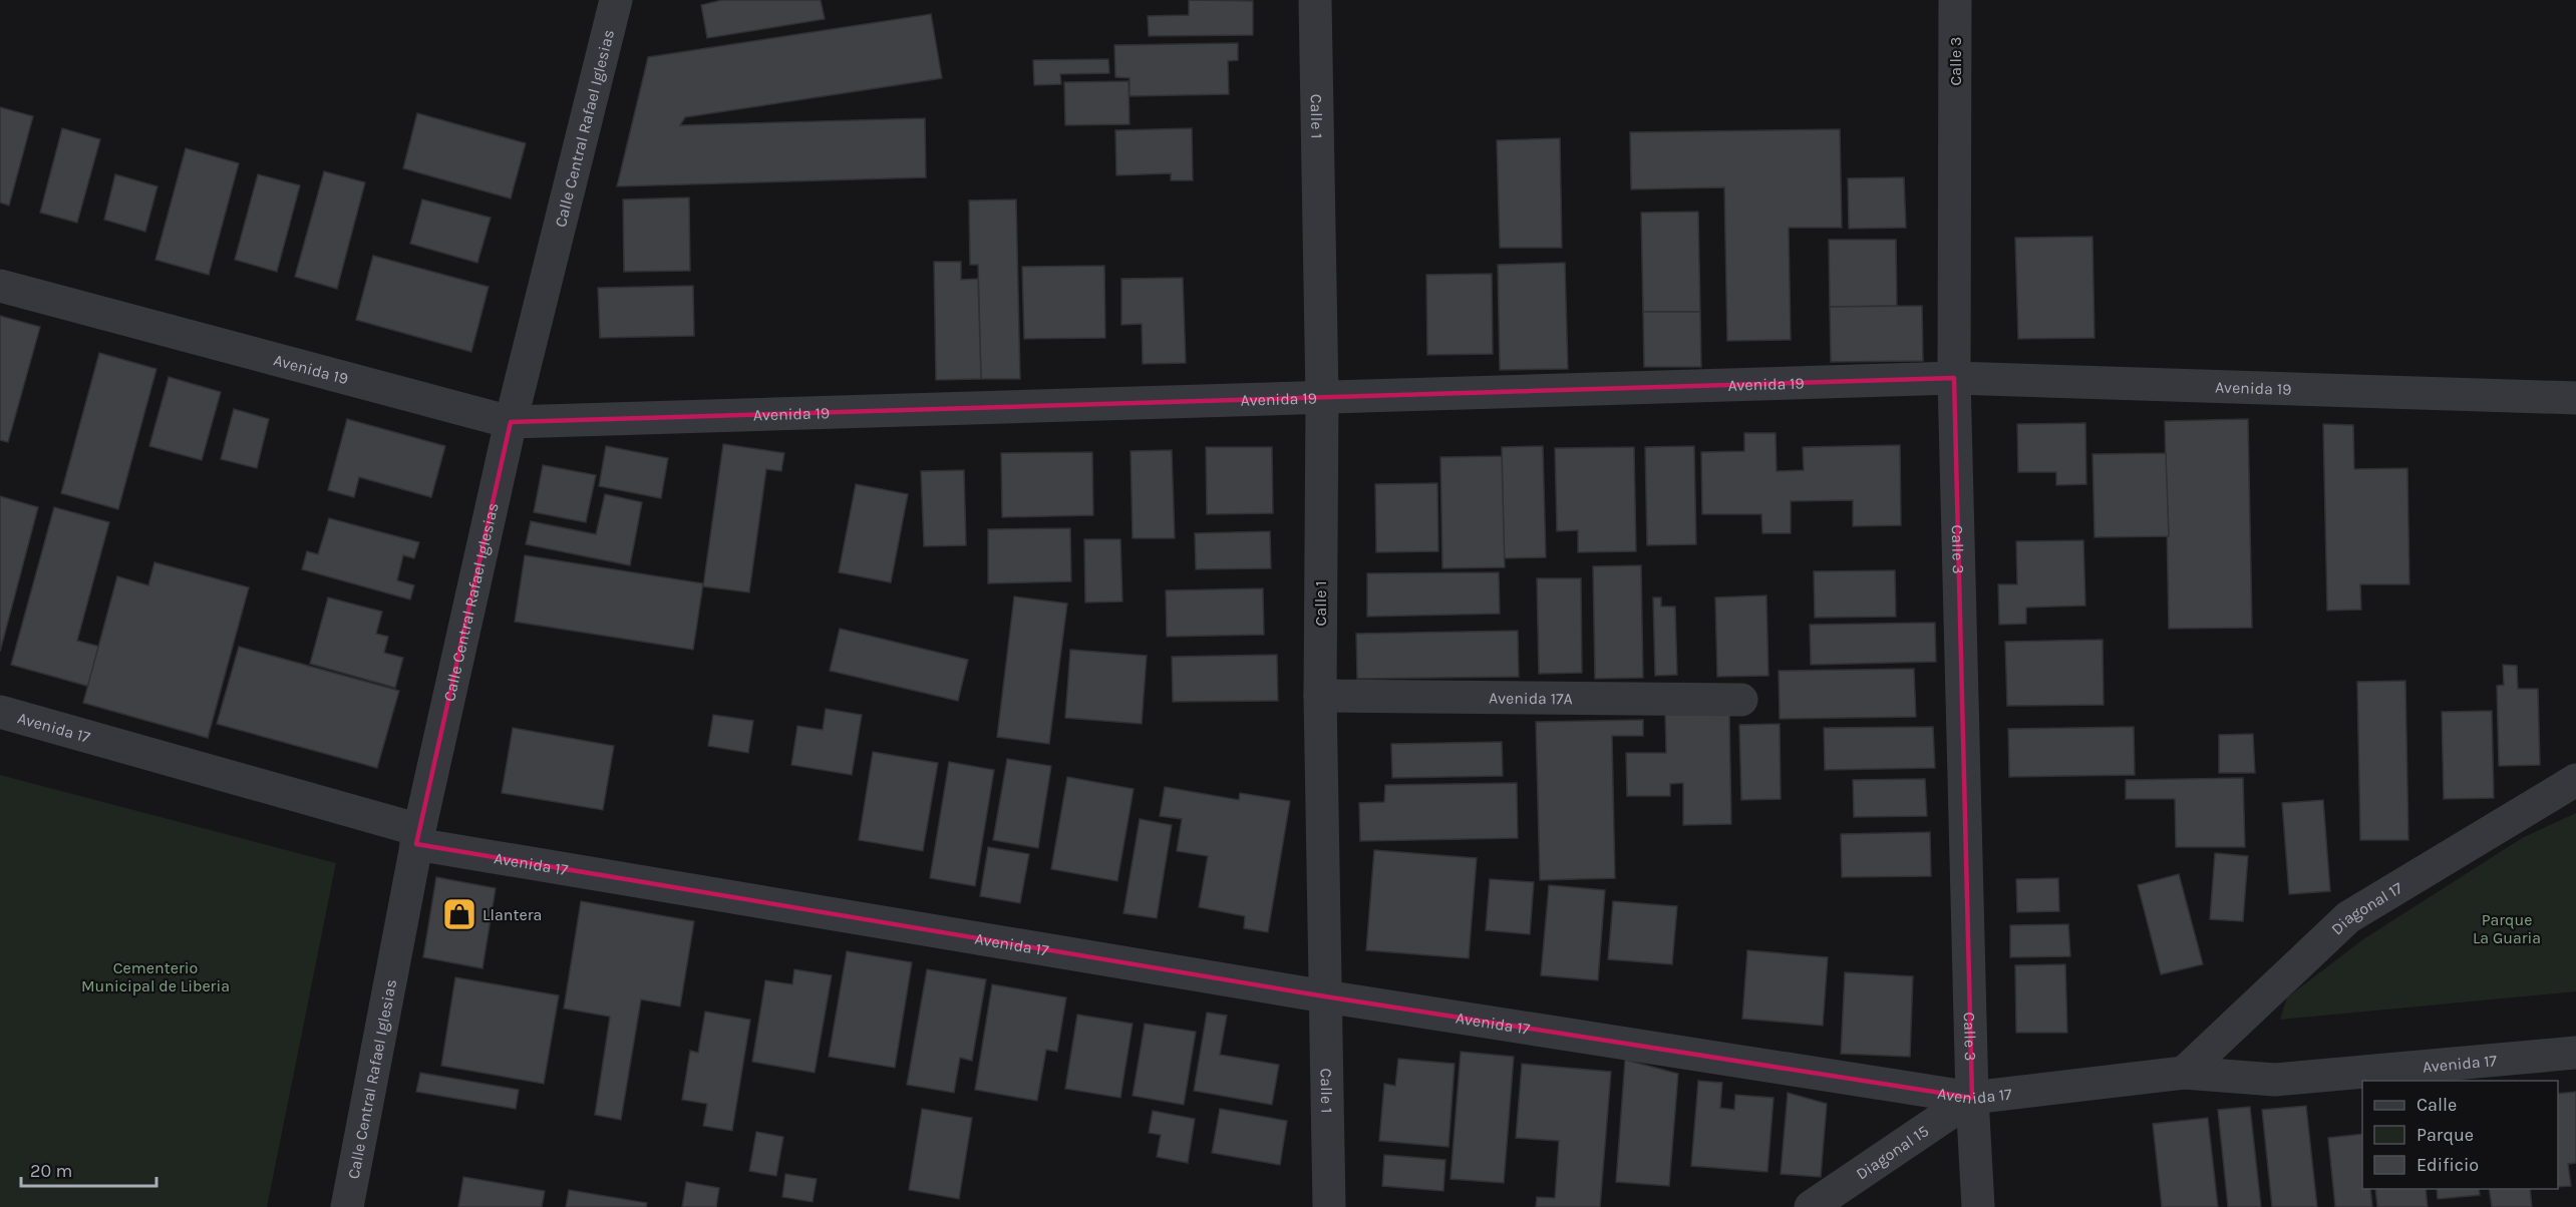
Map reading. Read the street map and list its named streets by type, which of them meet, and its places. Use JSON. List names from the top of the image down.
{
  "streets": {
    "street": [
      "Calle 3",
      "Calle 1",
      "Calle Central Rafael Iglesias",
      "Avenida 19",
      "Avenida 17A",
      "Avenida 17",
      "Diagonal 17",
      "Diagonal 15"
    ]
  },
  "crossings": [
    ["Calle 3", "Avenida 19"],
    ["Calle 3", "Avenida 17"],
    ["Calle 3", "Diagonal 15"],
    ["Calle 1", "Avenida 19"],
    ["Calle 1", "Avenida 17A"],
    ["Calle 1", "Avenida 17"],
    ["Calle Central Rafael Iglesias", "Avenida 19"],
    ["Calle Central Rafael Iglesias", "Avenida 17"],
    ["Avenida 17", "Diagonal 17"],
    ["Avenida 17", "Diagonal 15"]
  ],
  "parks": ["Parque La Guaria", "Cementerio Municipal de Liberia"],
  "places": {
    "shop": ["Llantera"]
  },
  "legend": ["Calle", "Parque", "Edificio"],
  "scale_bar": "20 m"
}
